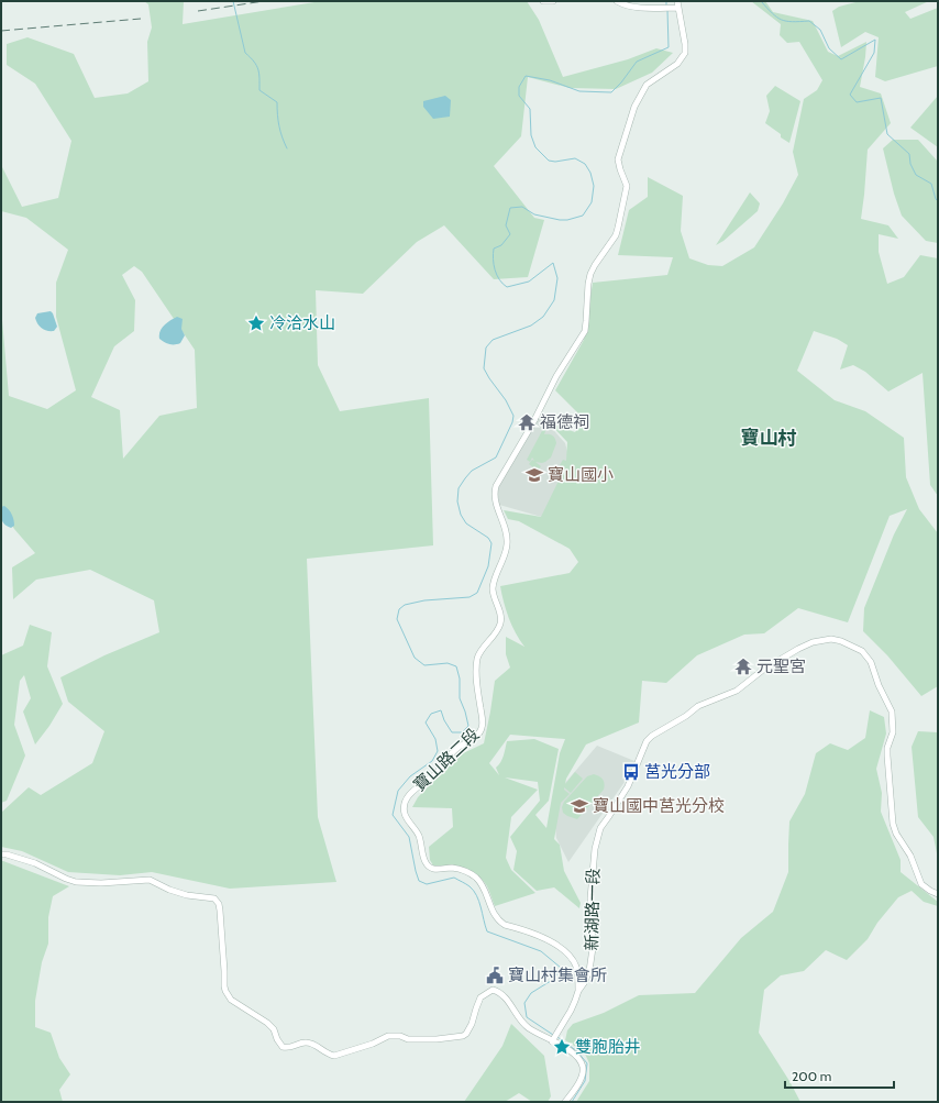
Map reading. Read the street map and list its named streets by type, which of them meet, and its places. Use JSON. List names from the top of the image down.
{
  "streets": {
    "street": ["寶山路二段", "新湖路一段"]
  },
  "crossings": [
    ["寶山路二段", "新湖路一段"]
  ],
  "districts": ["寶山村"],
  "places": {
    "place": ["冷洽水山", "雙胞胎井"],
    "temple": ["福德祠", "元聖宮"],
    "school or university": ["寶山國小", "寶山國中莒光分校"],
    "bus stop": ["莒光分部"],
    "public building": ["寶山村集會所"]
  },
  "scale_bar": "200 m"
}
